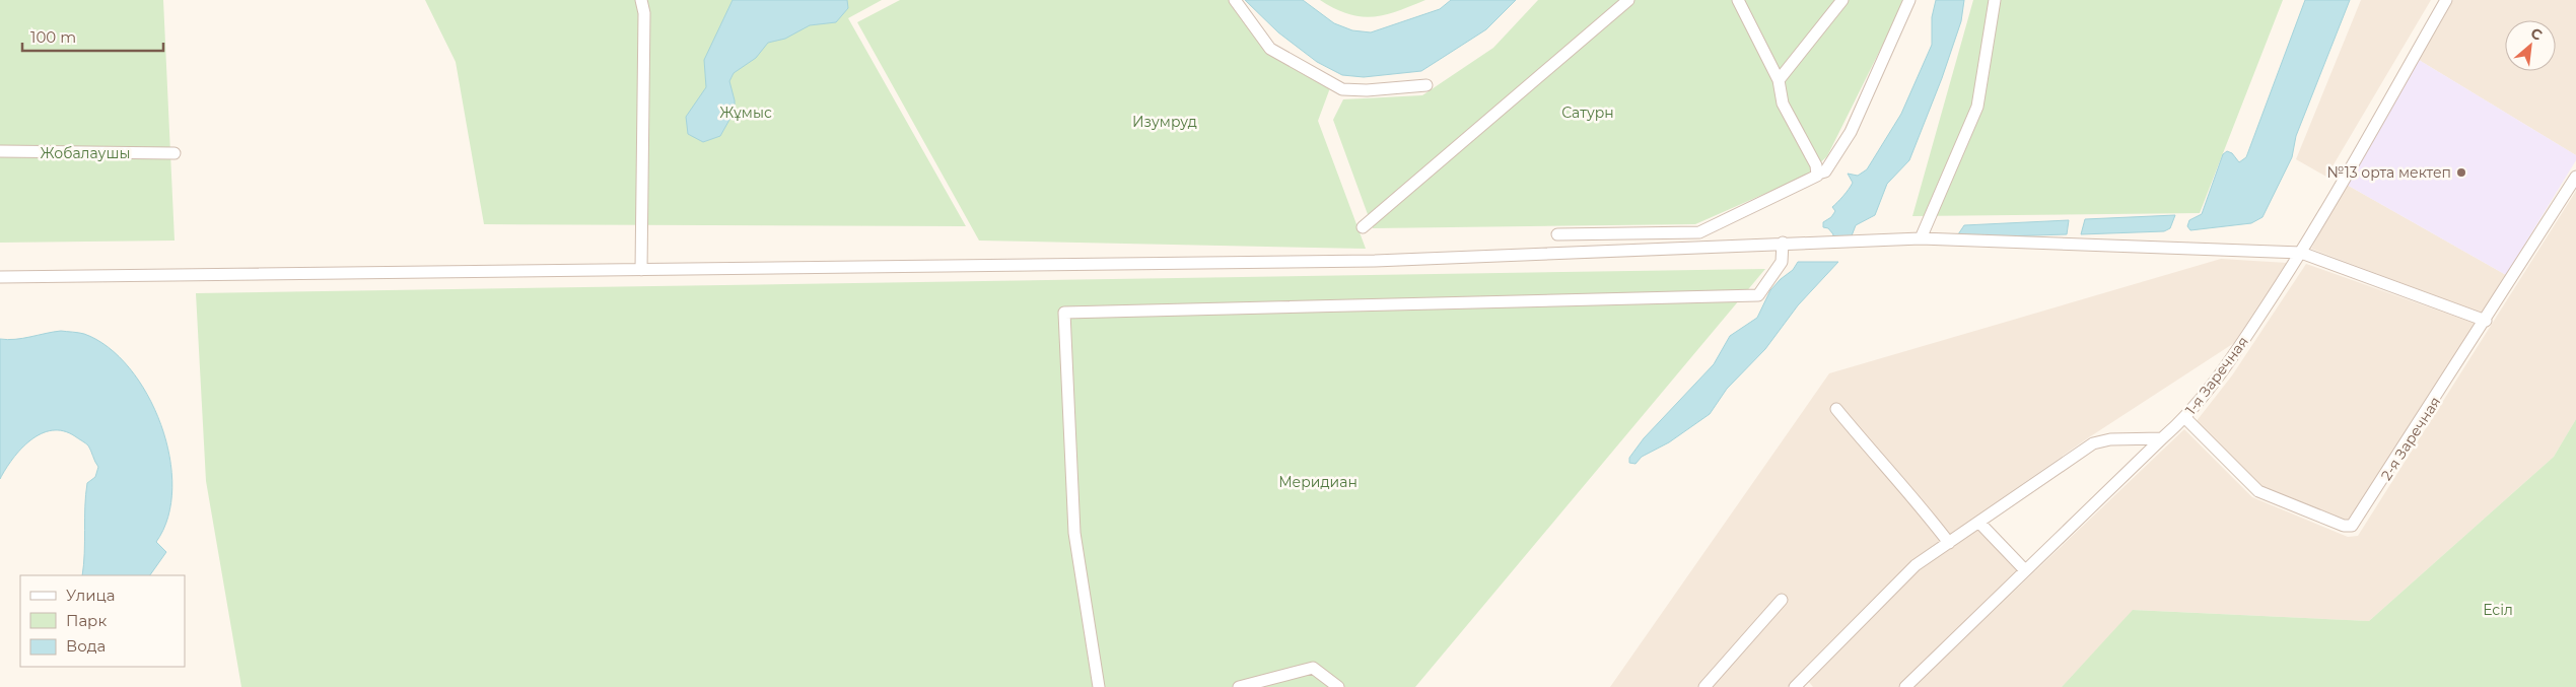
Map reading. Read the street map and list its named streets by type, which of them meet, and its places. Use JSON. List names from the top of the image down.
{
  "streets": {
    "street": ["1-я Заречная", "2-я Заречная"]
  },
  "crossings": [
    ["1-я Заречная", "2-я Заречная"]
  ],
  "parks": [
    "Жұмыс",
    "Сатурн",
    "Изумруд",
    "Жобалаушы",
    "Меридиан",
    "Есіл"
  ],
  "places": ["№13 орта мектеп"],
  "legend": ["Улица", "Парк", "Вода"],
  "scale_bar": "100 m",
  "north": "top right"
}
